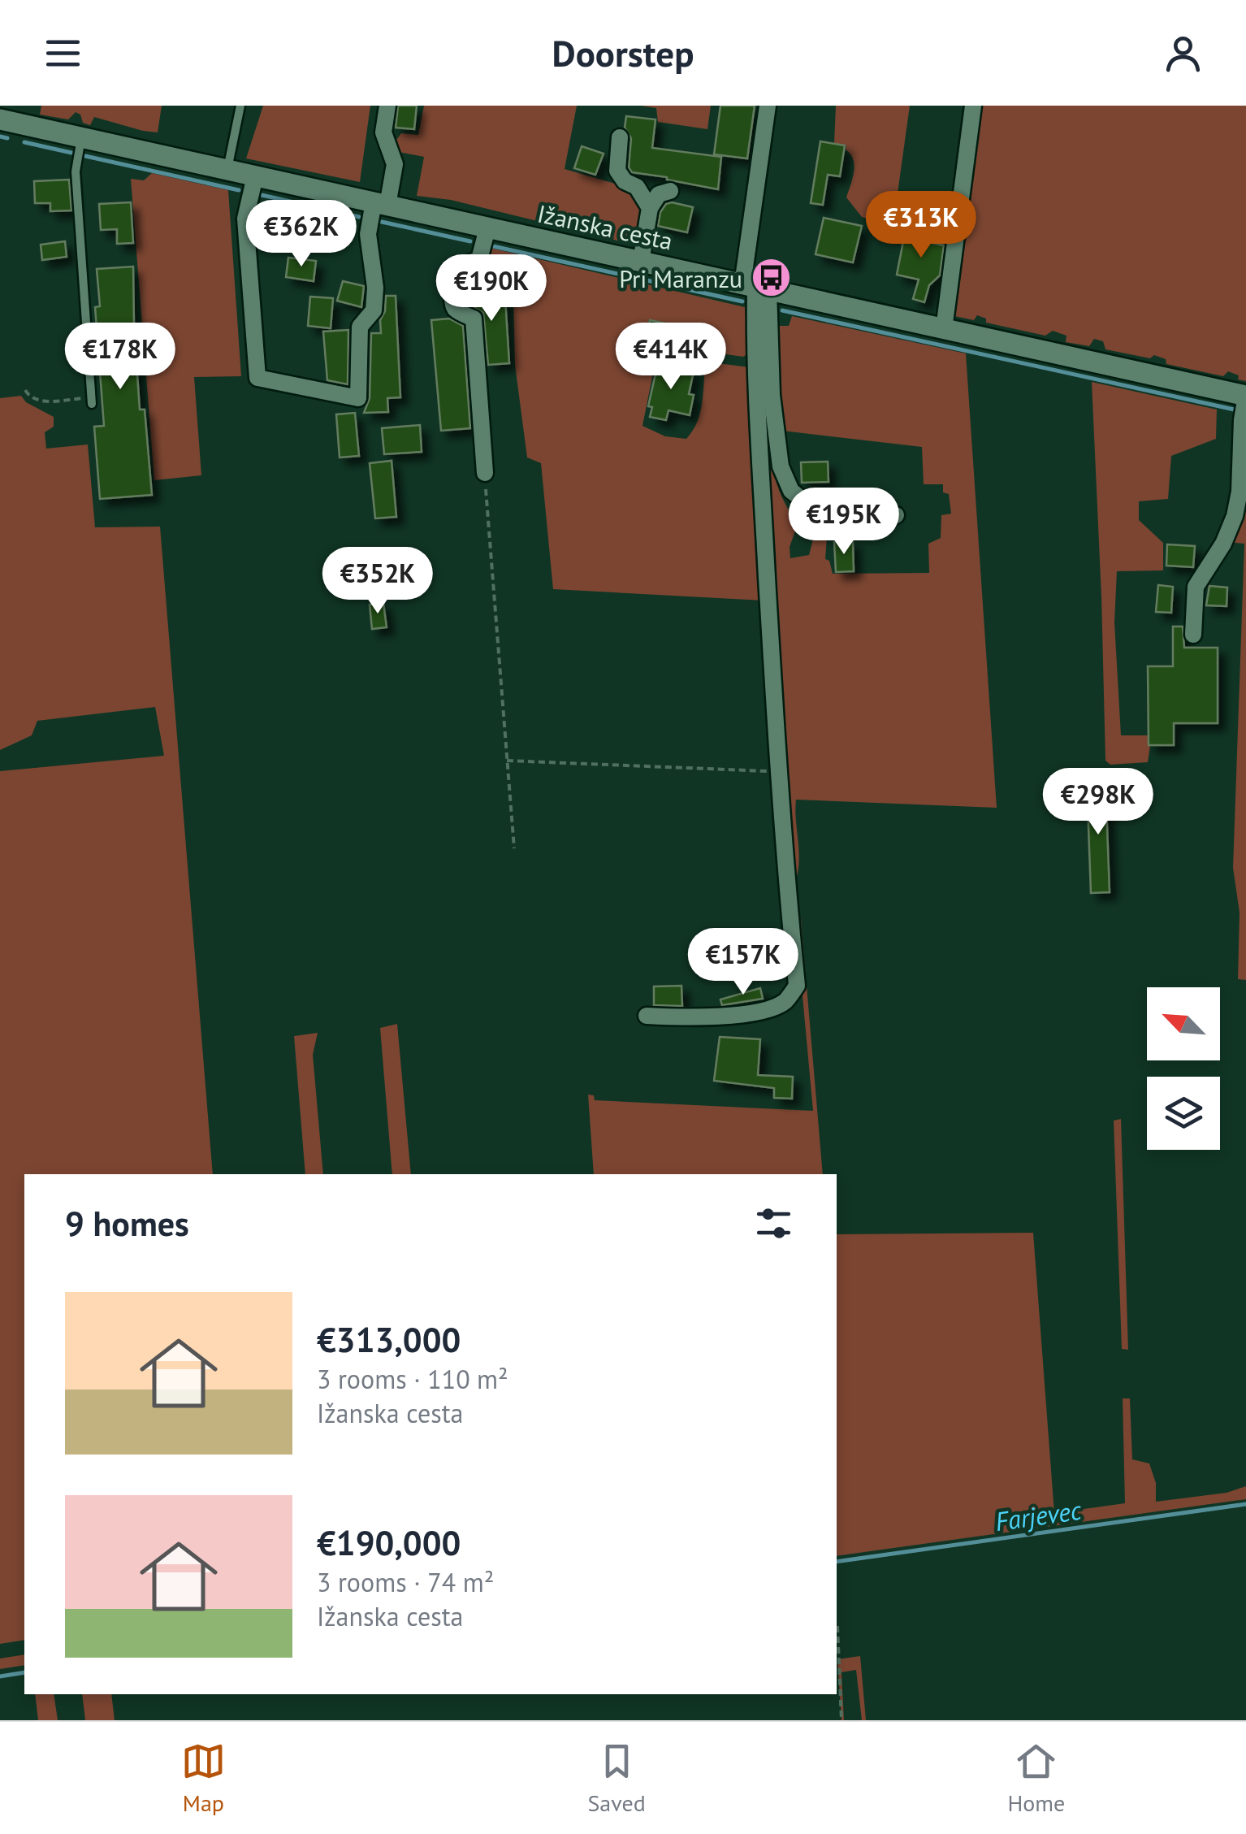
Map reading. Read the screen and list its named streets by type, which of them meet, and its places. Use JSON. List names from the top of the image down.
{
  "streets": {
    "street": ["Ižanska cesta"]
  },
  "water": ["Farjevec"],
  "places": {
    "bus stop": ["Pri Maranzu"]
  },
  "north": "top left",
  "page": {
    "header": "Doorstep",
    "price": [
      "€313K",
      "€362K",
      "€190K",
      "€178K",
      "€414K",
      "€195K",
      "€352K",
      "€298K",
      "€157K"
    ],
    "heading": "9 homes",
    "list": [
      {
        "name": "€313,000",
        "note": "3 rooms · 110 m² · Ižanska cesta"
      },
      {
        "name": "€190,000",
        "note": "3 rooms · 74 m² · Ižanska cesta"
      }
    ],
    "tabs": ["Map", "Saved", "Home"]
  }
}
